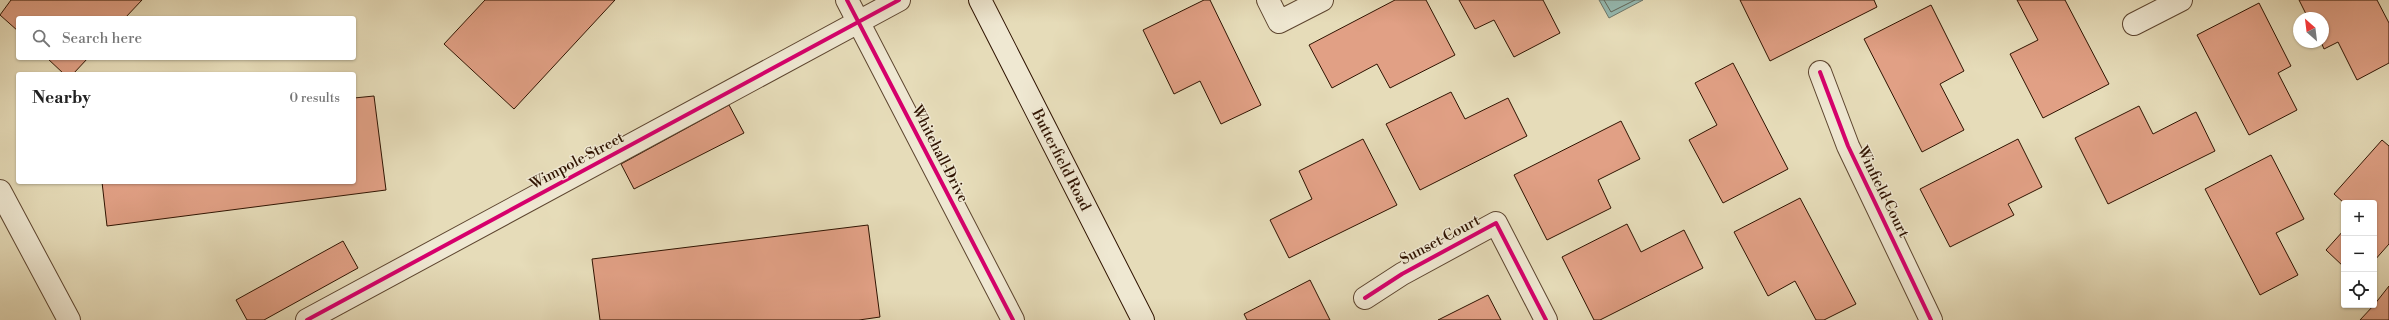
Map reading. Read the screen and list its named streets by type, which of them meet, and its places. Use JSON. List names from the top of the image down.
{
  "streets": {
    "street": [
      "Whitehall Drive",
      "Butterfield Road",
      "Wimpole Street",
      "Winfield Court",
      "Sunset Court"
    ]
  },
  "crossings": [
    ["Whitehall Drive", "Wimpole Street"]
  ],
  "north": "top left",
  "page": {
    "search": "Search here",
    "heading": ["Nearby", "0 results"],
    "map_buttons": ["+", "−"]
  }
}
